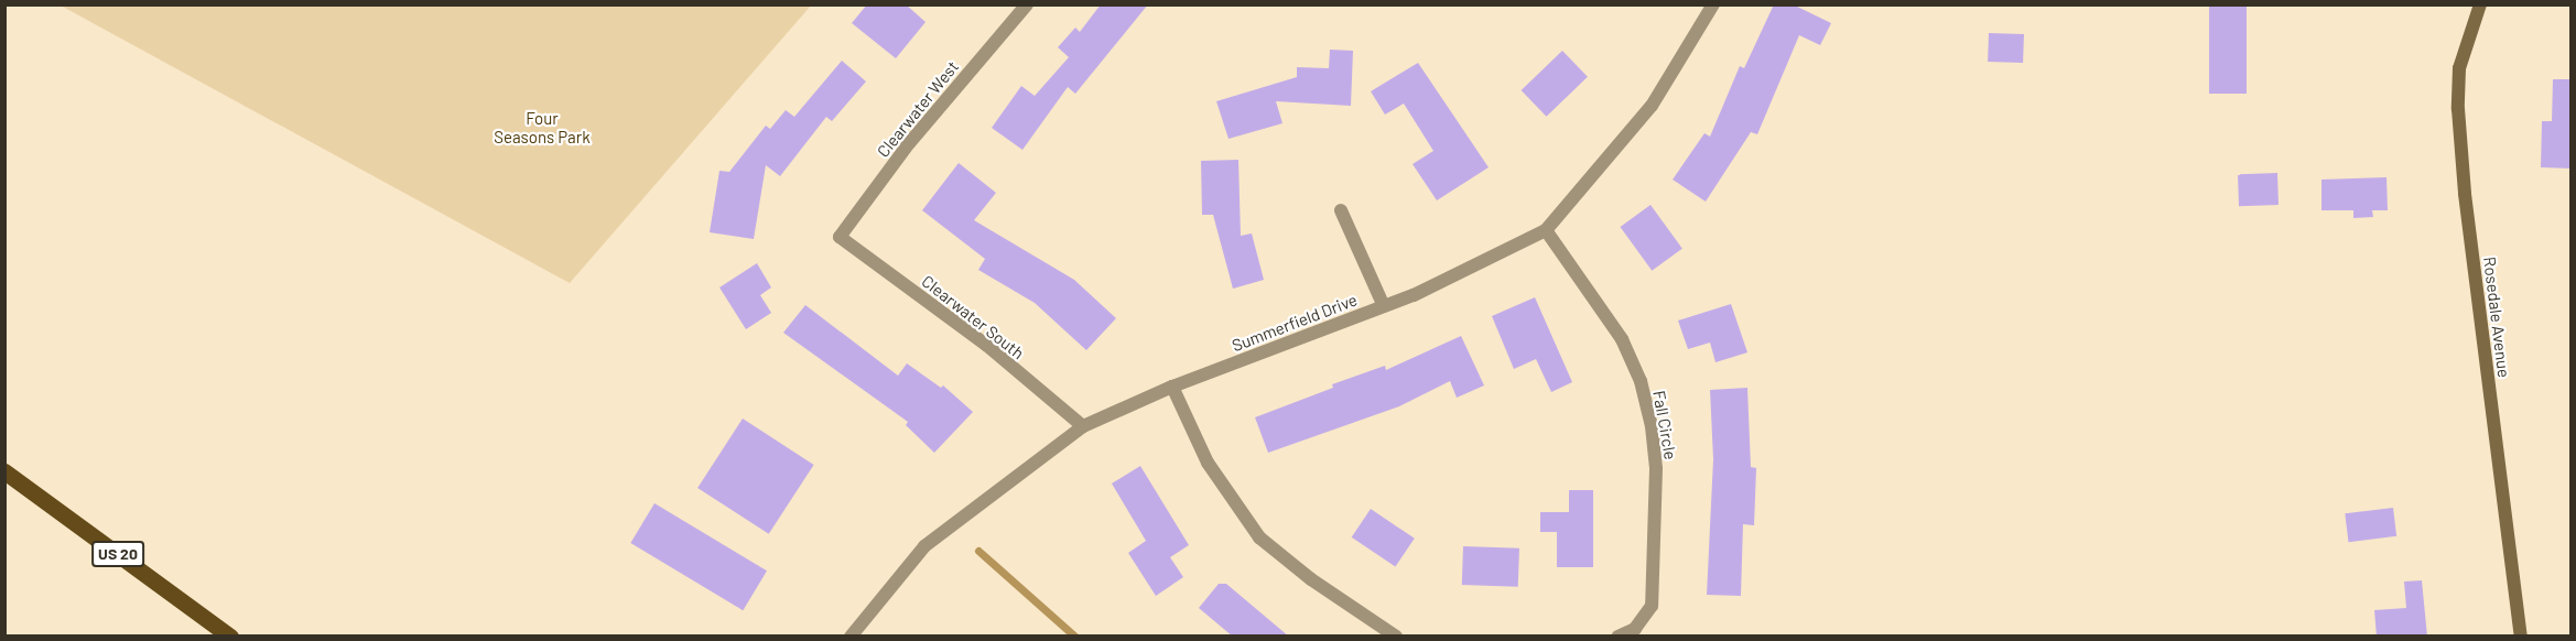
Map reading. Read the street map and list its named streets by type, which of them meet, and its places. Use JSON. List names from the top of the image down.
{
  "streets": {
    "main road": ["US 20"],
    "street": [
      "Clearwater West",
      "Clearwater South",
      "Rosedale Avenue",
      "Summerfield Drive",
      "Fall Circle"
    ]
  },
  "crossings": [
    ["Clearwater West", "Clearwater South"],
    ["Clearwater South", "Summerfield Drive"],
    ["Summerfield Drive", "Fall Circle"]
  ],
  "parks": ["Four Seasons Park"]
}
